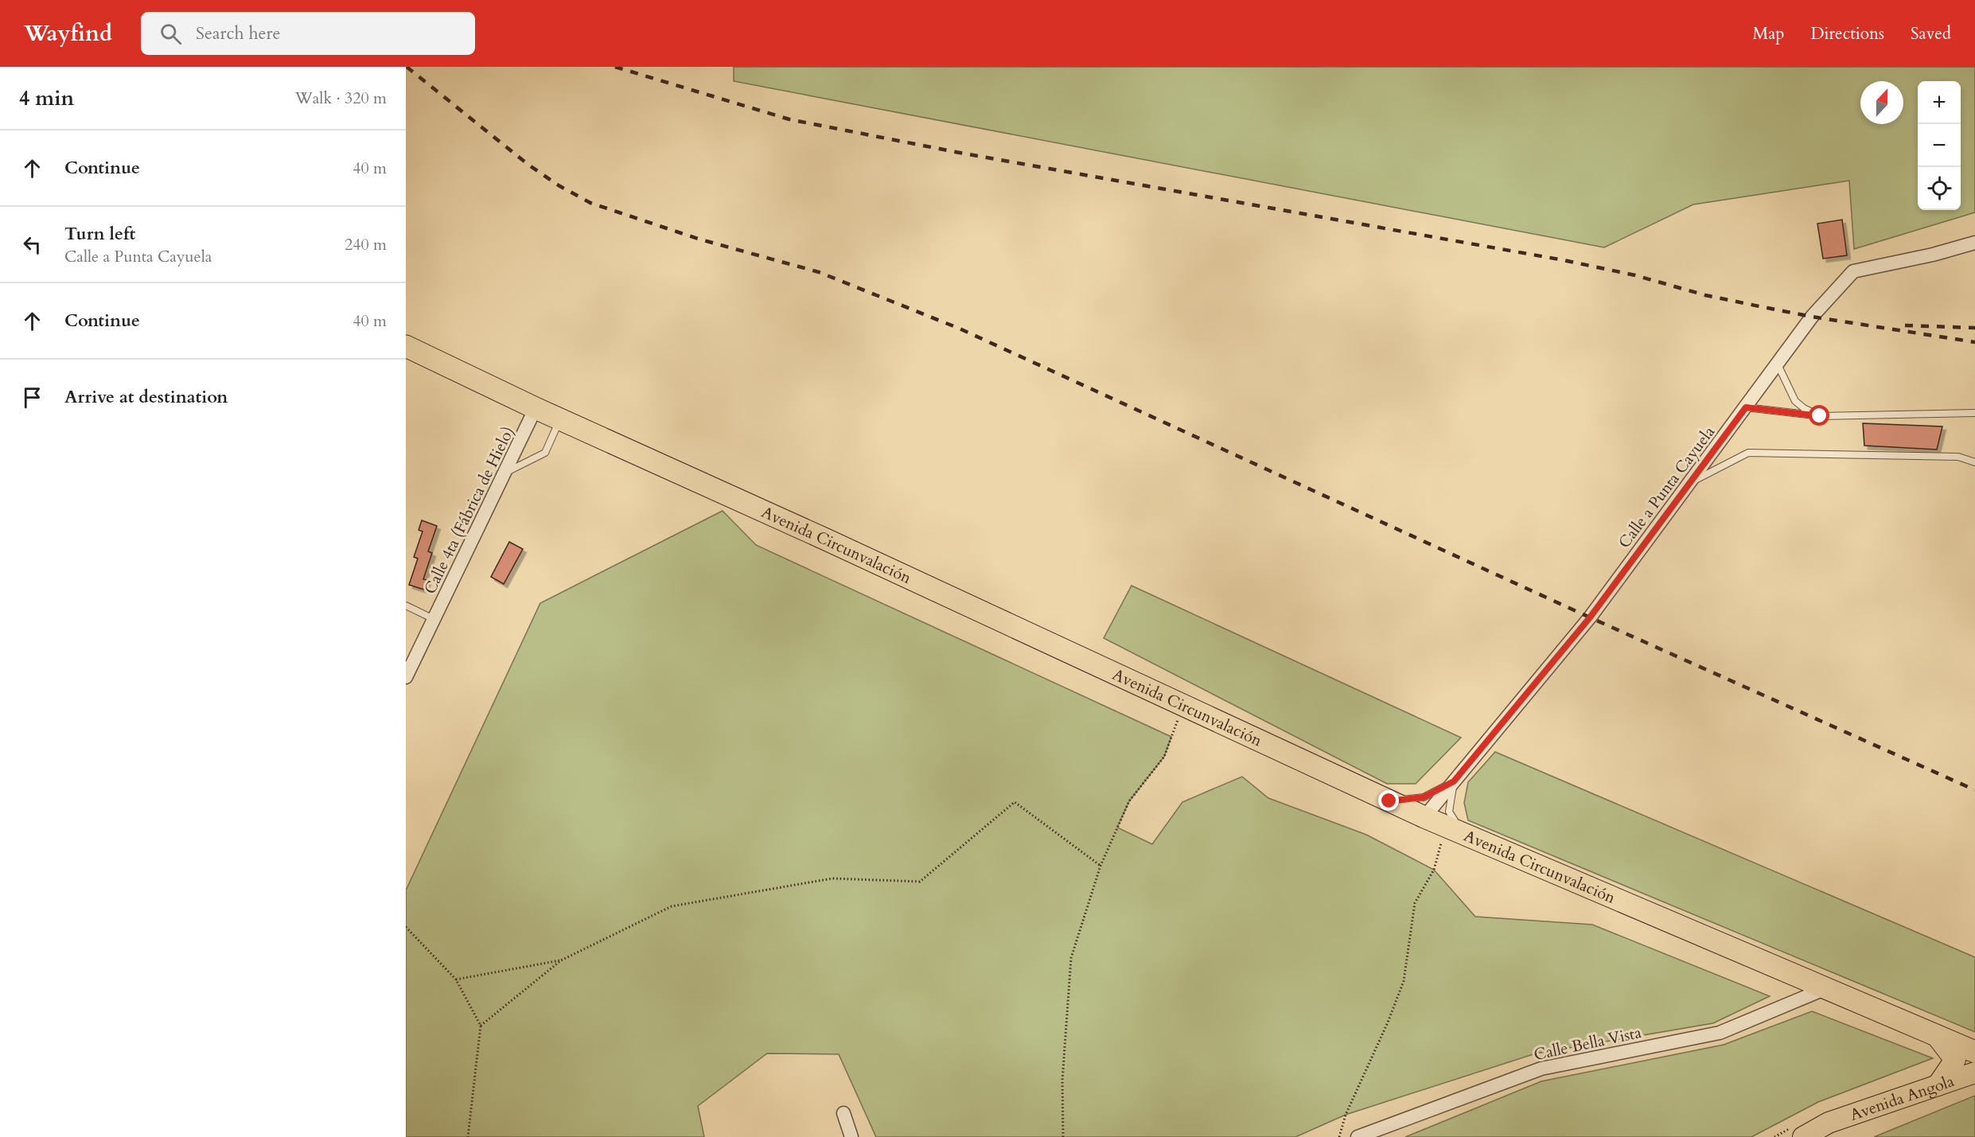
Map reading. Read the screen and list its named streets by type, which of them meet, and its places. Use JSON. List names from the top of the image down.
{
  "streets": {
    "highway": ["Avenida Circunvalación"],
    "main road": ["Avenida Angola"],
    "street": ["Calle a Punta Cayuela", "Calle 4ta (Fábrica de Hielo)", "Calle Bella Vista"]
  },
  "crossings": [
    ["Calle a Punta Cayuela", "Avenida Circunvalación"],
    ["Calle 4ta (Fábrica de Hielo)", "Avenida Circunvalación"],
    ["Avenida Circunvalación", "Calle Bella Vista"]
  ],
  "north": "top",
  "page": {
    "header": "Wayfind",
    "search": "Search here",
    "nav": ["Map", "Directions", "Saved"],
    "heading": ["4 min", "Walk · 320 m"],
    "map_buttons": ["+", "−"],
    "list": [
      ["Continue", "40 m"],
      ["Turn left", "Calle a Punta Cayuela", "240 m"],
      ["Continue", "40 m"],
      "Arrive at destination"
    ]
  }
}
